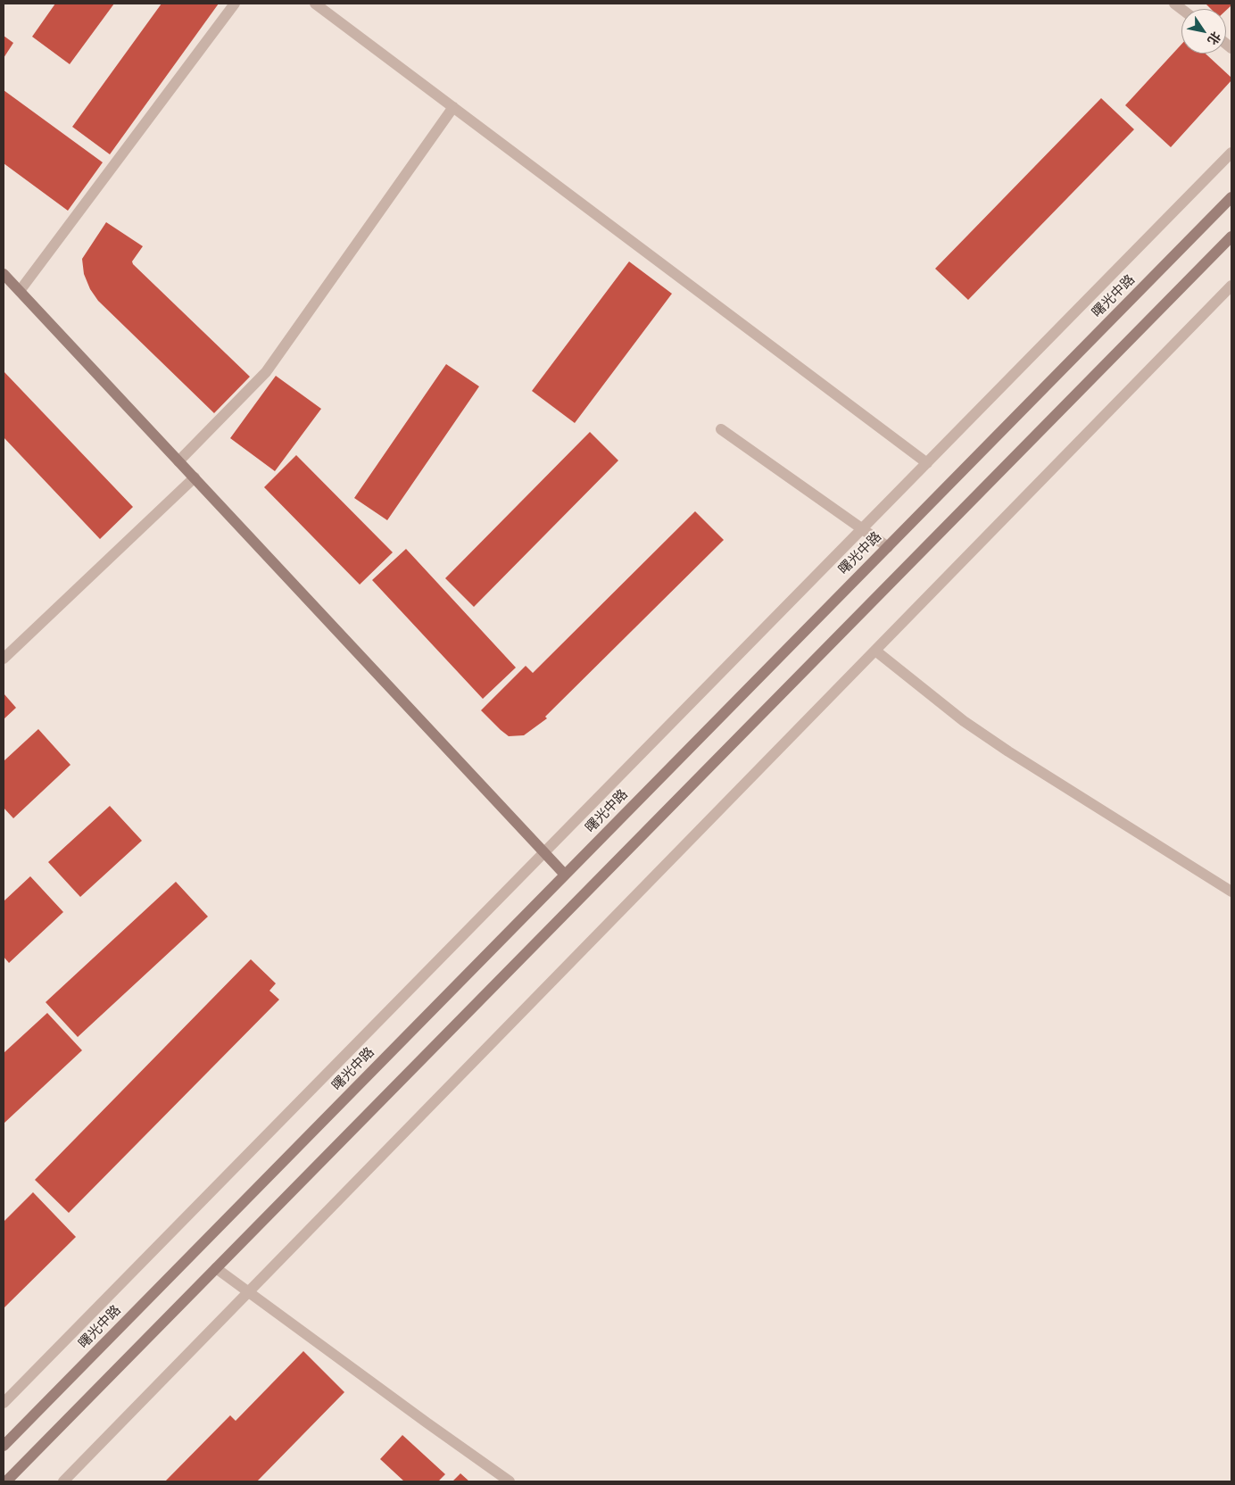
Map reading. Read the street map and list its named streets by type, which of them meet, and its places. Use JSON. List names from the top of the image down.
{
  "streets": {
    "main road": ["曙光中路"]
  },
  "north": "bottom right"
}
